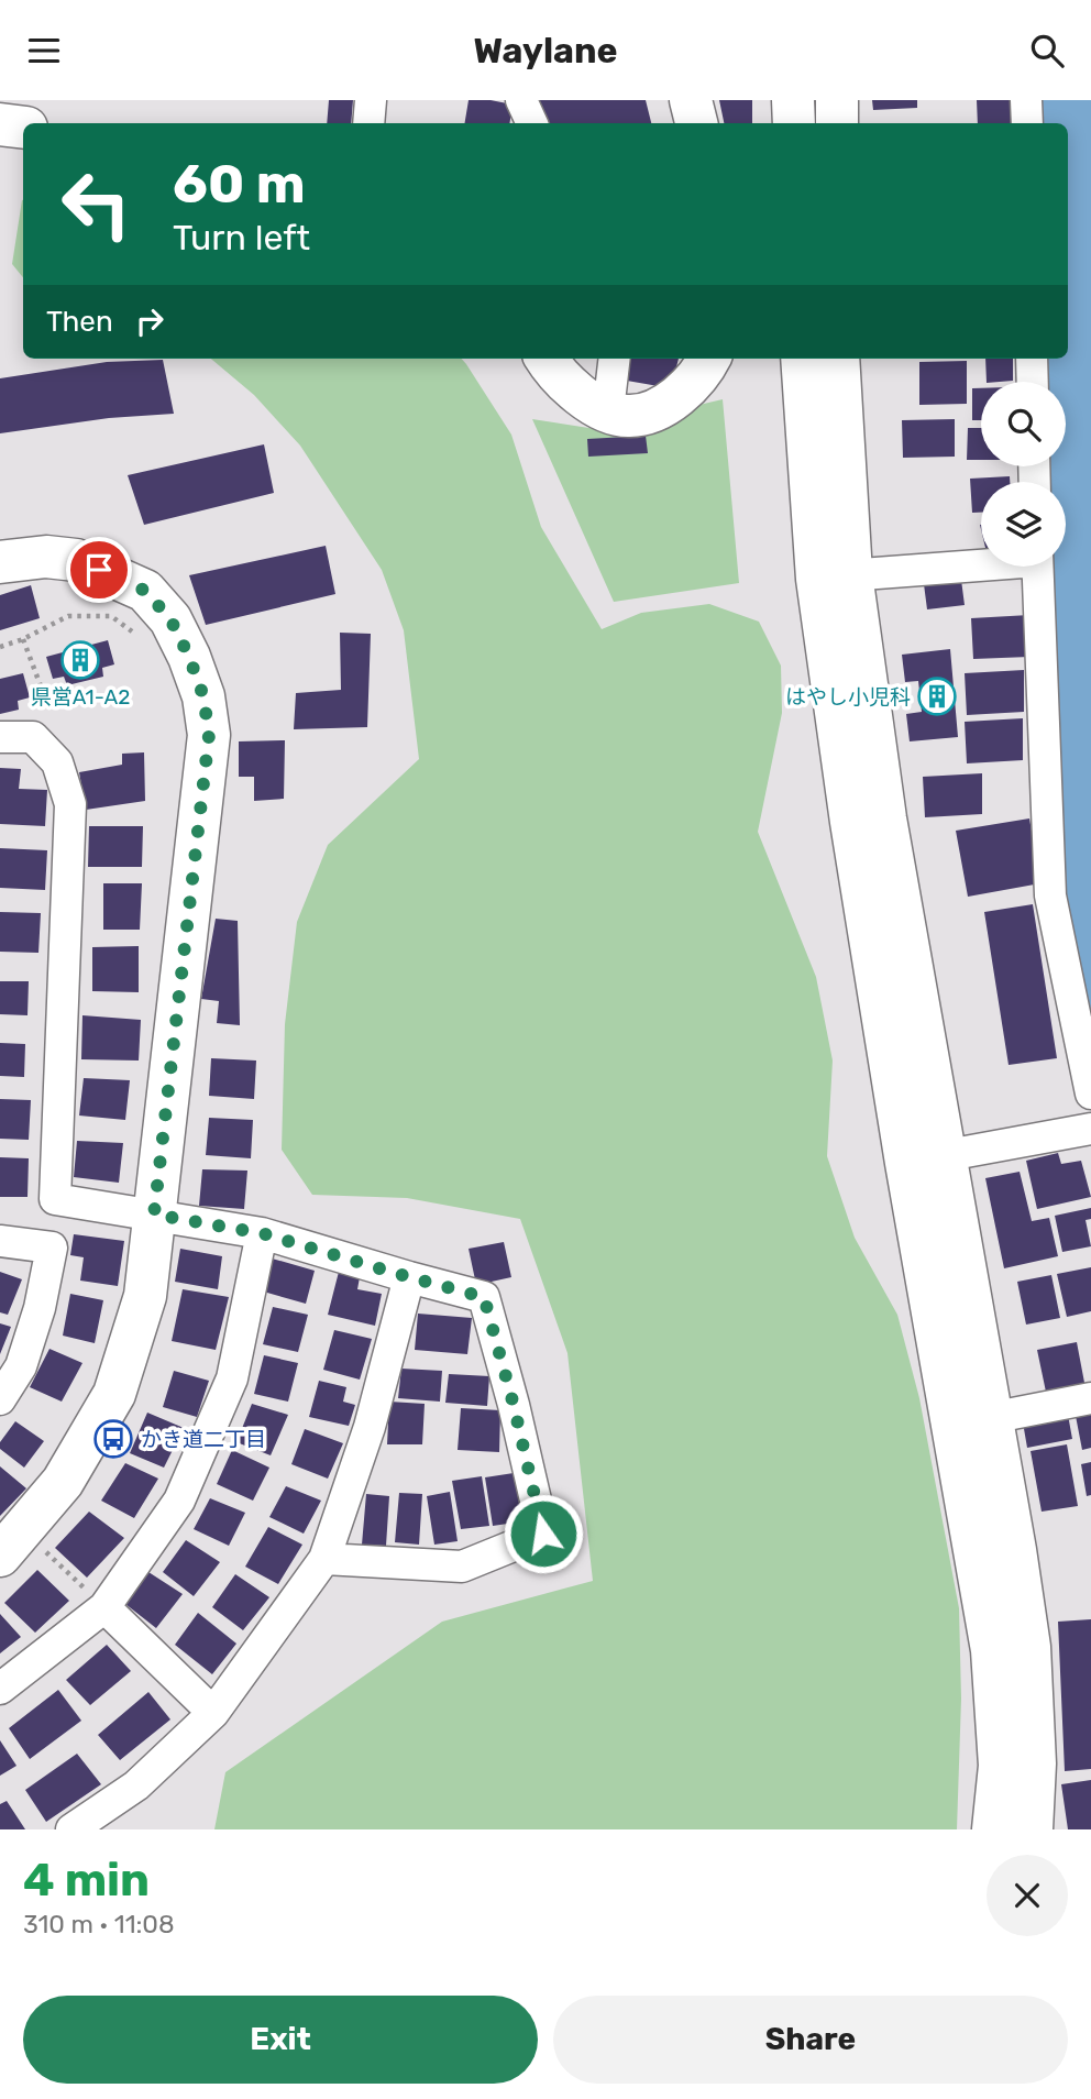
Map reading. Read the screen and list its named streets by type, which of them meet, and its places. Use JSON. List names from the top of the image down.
{
  "places": {
    "building": ["県営A1-A2", "はやし小児科"],
    "bus stop": ["かき道二丁目"]
  },
  "page": {
    "header": "Waylane",
    "turn": ["60 m", "Turn left"],
    "then": "Then",
    "heading": ["4 min", "310 m · 11:08"],
    "buttons": ["Exit", "Share"]
  }
}
